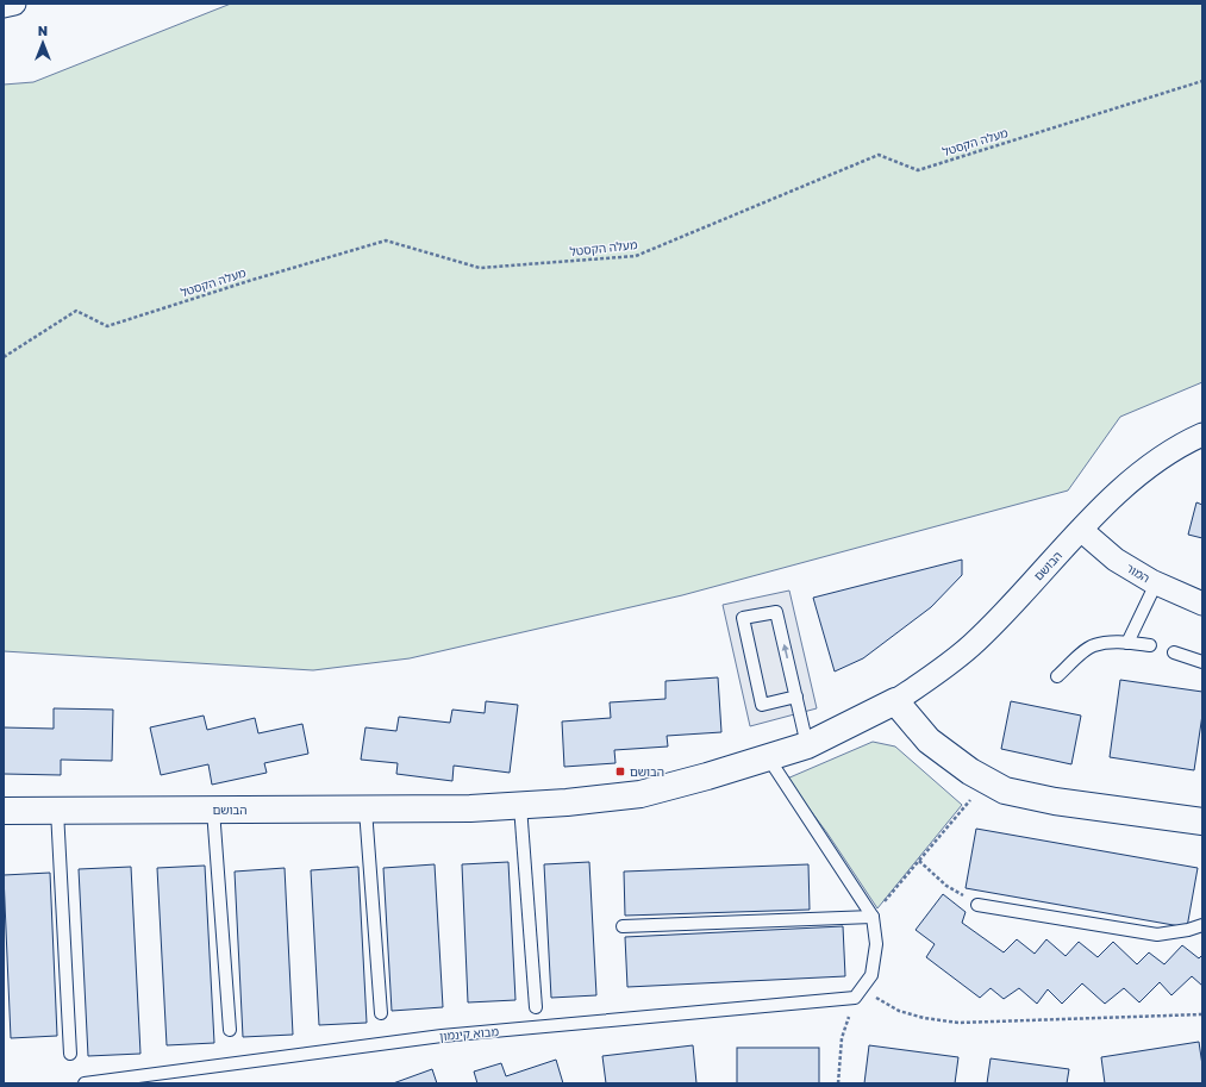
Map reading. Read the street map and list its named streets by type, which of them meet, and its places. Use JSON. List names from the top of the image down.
{
  "streets": {
    "street": ["הבושם", "המור"],
    "lane": ["מבוא קינמון"],
    "path": ["מעלה הקסטל"]
  },
  "crossings": [
    ["הבושם", "המור"]
  ],
  "places": {
    "transit": ["הבושם"]
  },
  "north": "top"
}
